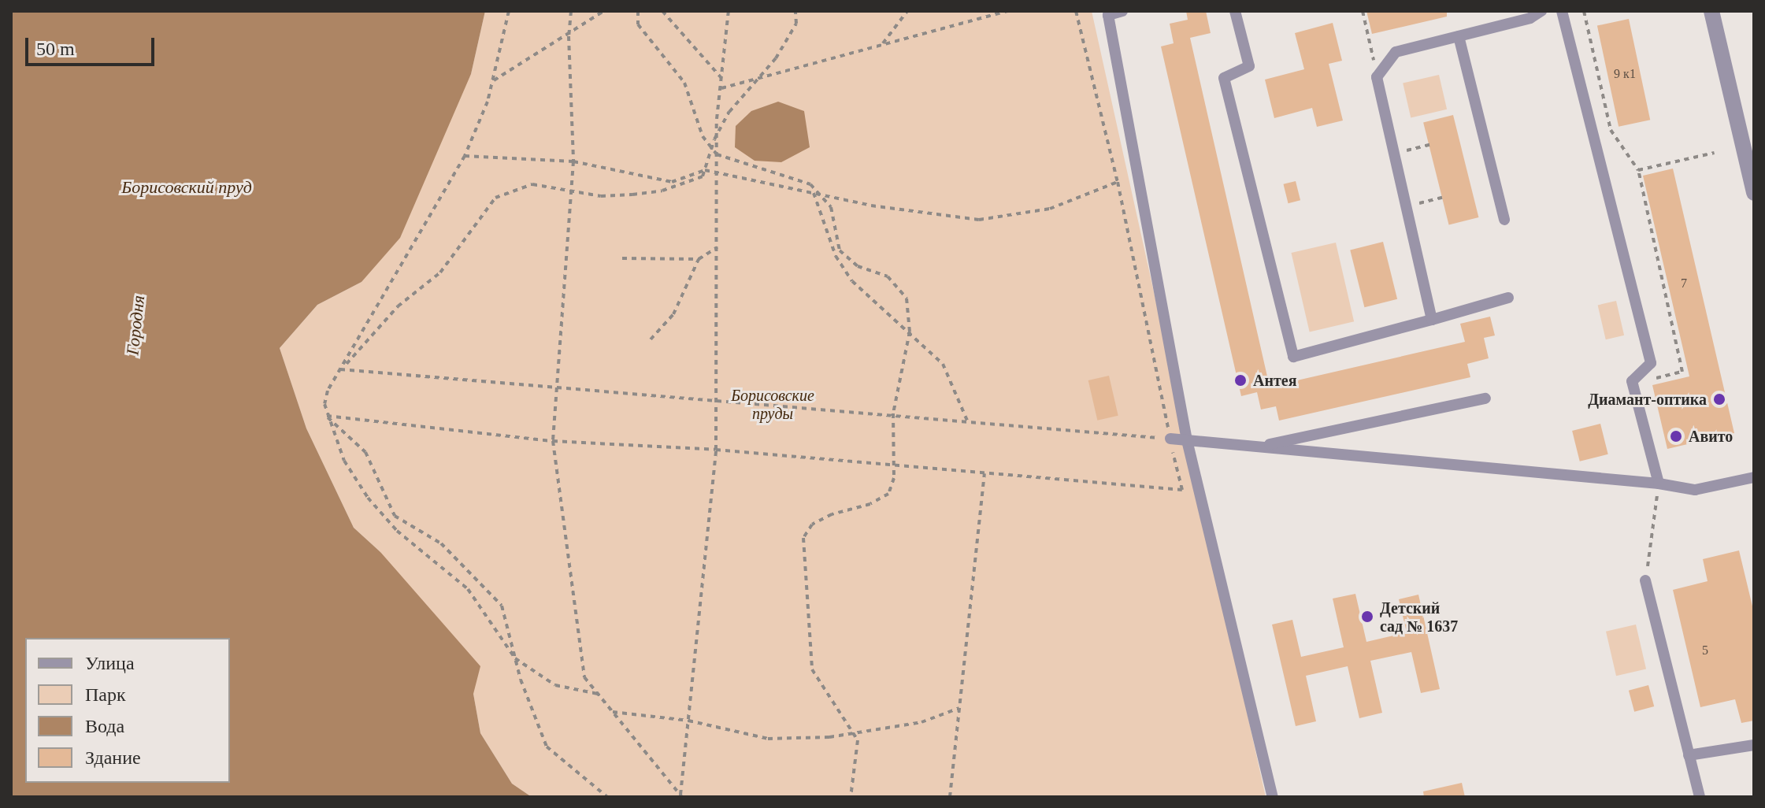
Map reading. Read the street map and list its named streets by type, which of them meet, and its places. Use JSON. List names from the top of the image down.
{
  "water": ["Борисовский пруд", "Городня"],
  "parks": ["Борисовские пруды"],
  "places": [
    "Антея",
    "Диамант-оптика",
    "Авито",
    "Детский сад № 1637"
  ],
  "house_numbers": ["9 к1", "7", "5"],
  "legend": [
    "Улица",
    "Парк",
    "Вода",
    "Здание"
  ],
  "scale_bar": "50 m"
}
